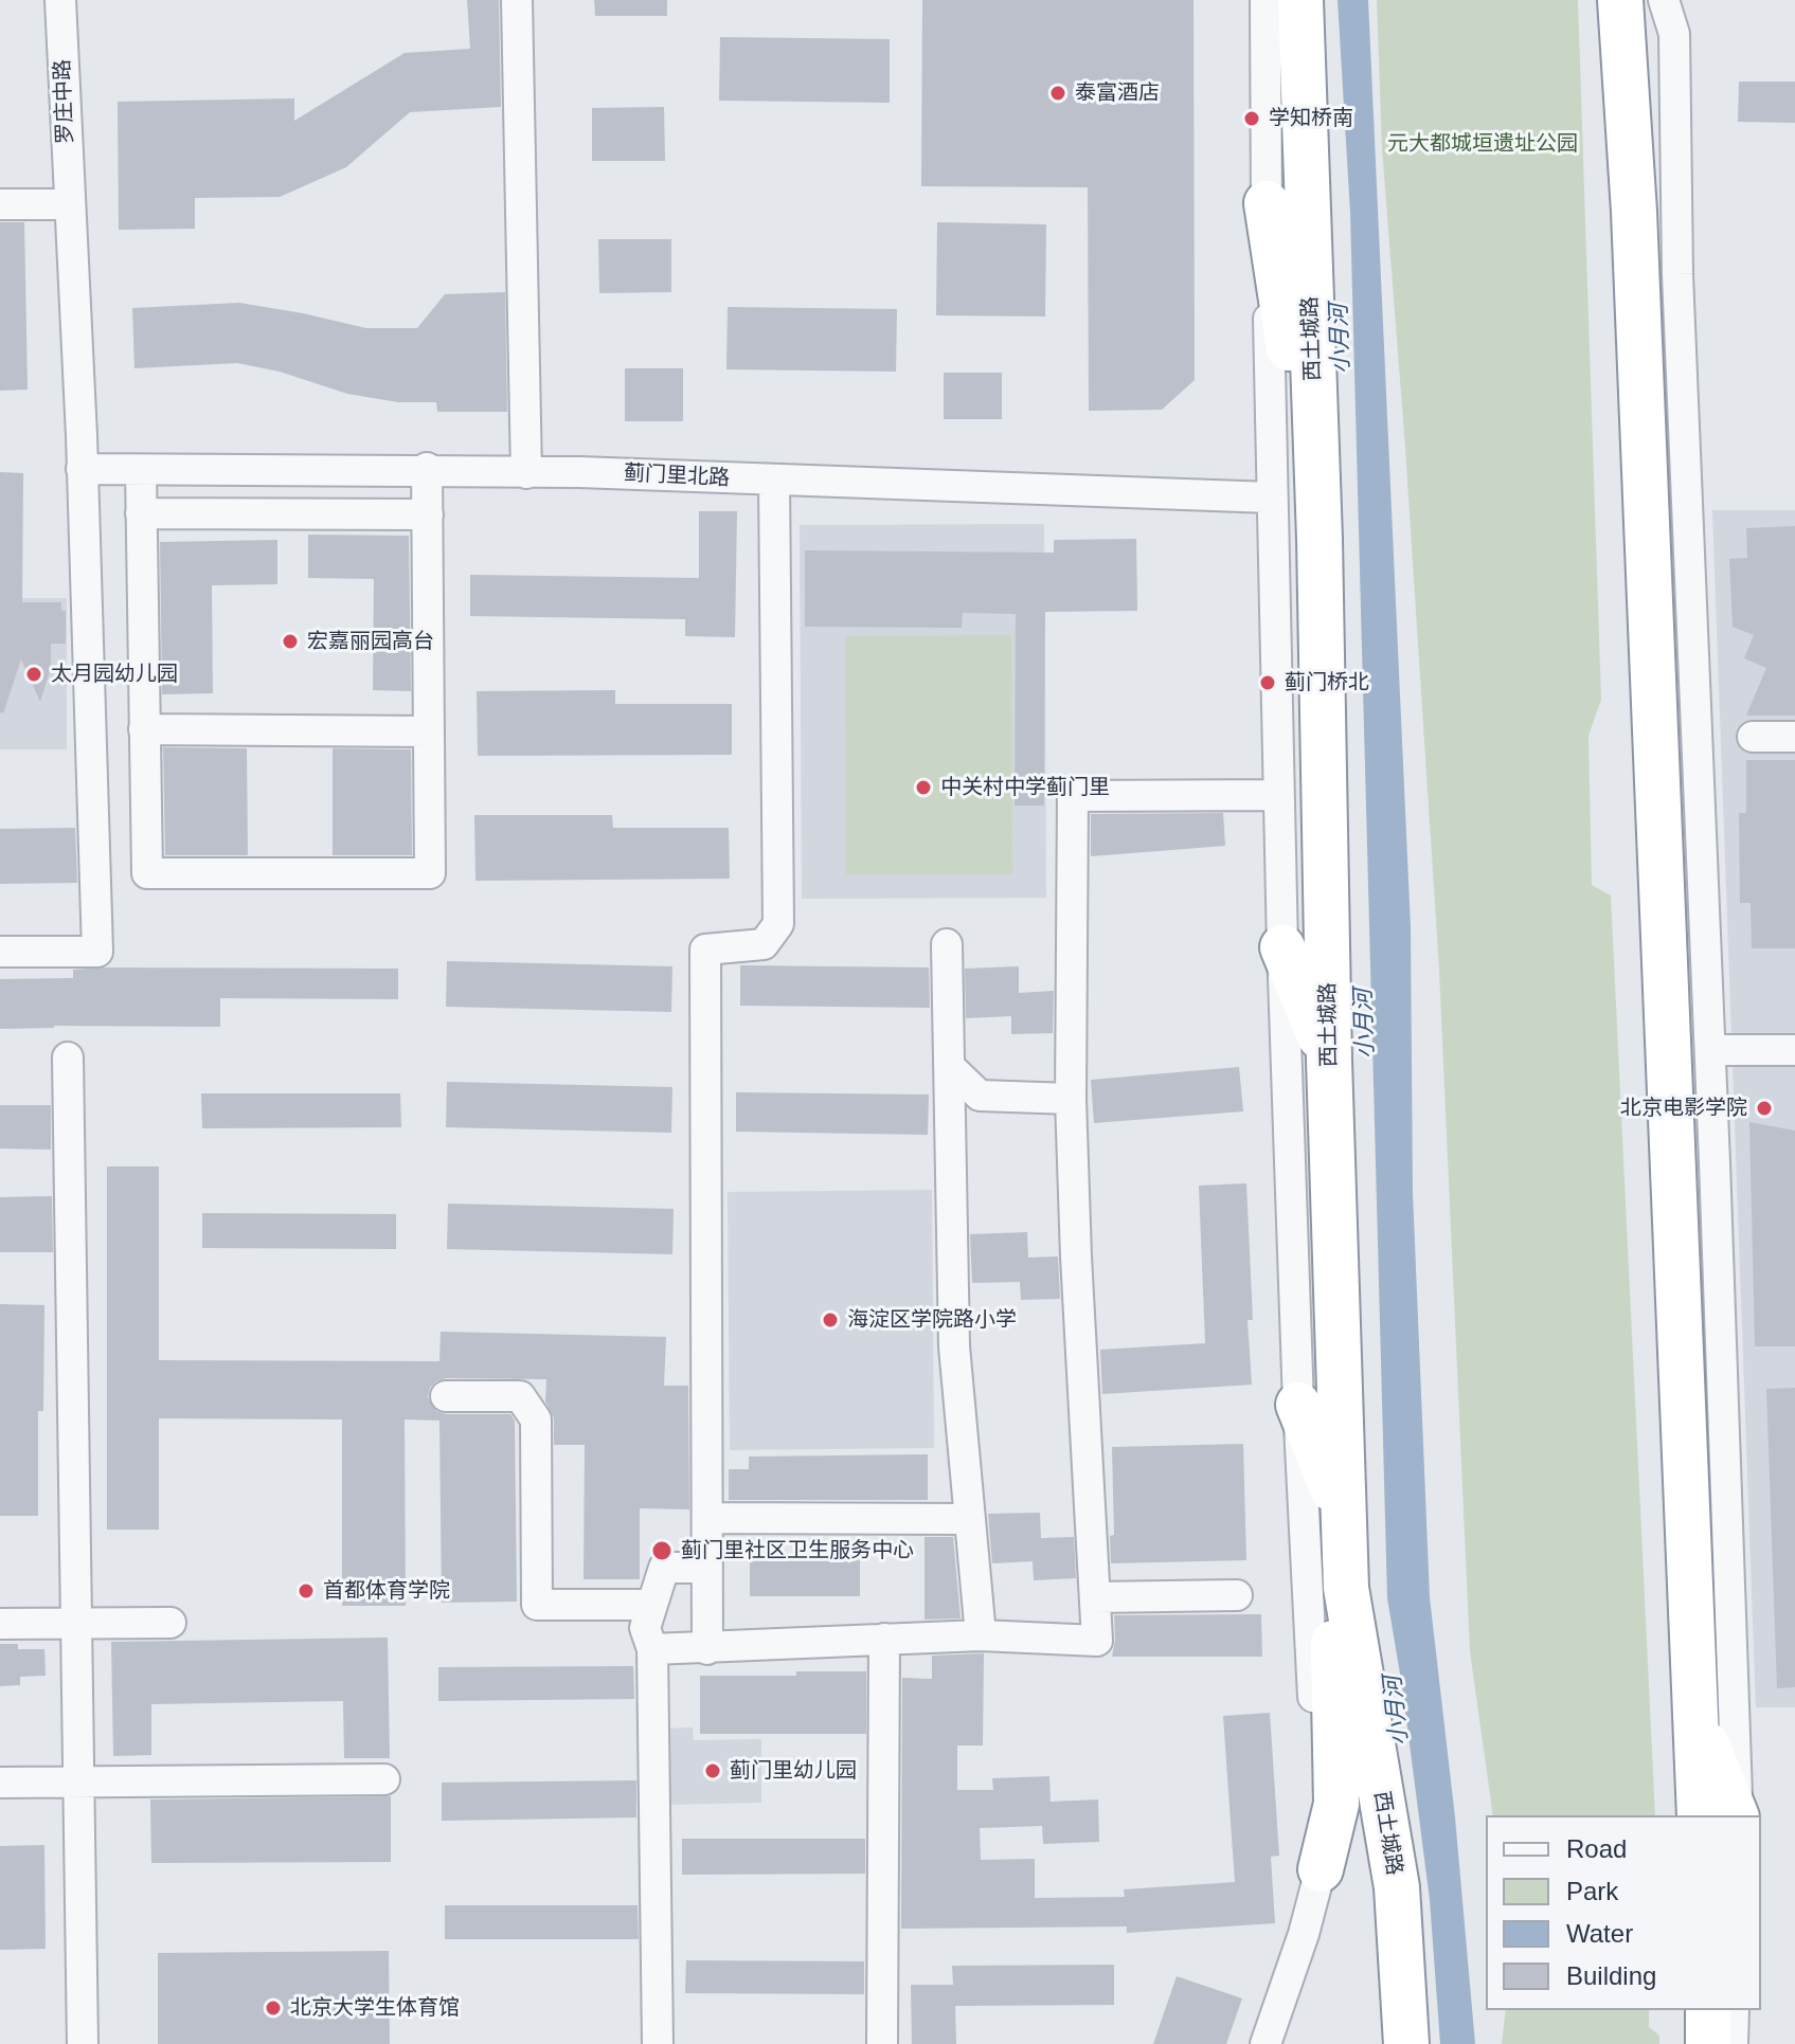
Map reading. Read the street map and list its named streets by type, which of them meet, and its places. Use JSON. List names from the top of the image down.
{
  "streets": {
    "highway": ["西土城路"],
    "street": ["罗庄中路", "蓟门里北路"]
  },
  "crossings": [
    ["罗庄中路", "蓟门里北路"],
    ["西土城路", "蓟门里北路"]
  ],
  "water": ["小月河"],
  "parks": ["元大都城垣遗址公园"],
  "places": [
    "泰富酒店",
    "学知桥南",
    "宏嘉丽园高台",
    "太月园幼儿园",
    "蓟门桥北",
    "中关村中学蓟门里",
    "北京电影学院",
    "海淀区学院路小学",
    "蓟门里社区卫生服务中心",
    "首都体育学院",
    "蓟门里幼儿园",
    "北京大学生体育馆"
  ],
  "legend": [
    "Road",
    "Park",
    "Water",
    "Building"
  ]
}
